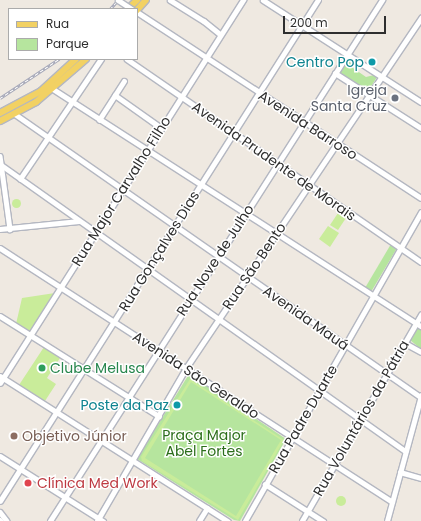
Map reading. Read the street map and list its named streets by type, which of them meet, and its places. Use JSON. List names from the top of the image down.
{
  "streets": {
    "street": [
      "Avenida Barroso",
      "Avenida Prudente de Morais",
      "Rua Major Carvalho Filho",
      "Rua Gonçalves Dias",
      "Rua Nove de Julho",
      "Rua São Bento",
      "Avenida Mauá",
      "Avenida São Geraldo",
      "Rua Voluntários da Pátria",
      "Rua Padre Duarte"
    ]
  },
  "crossings": [
    ["Avenida Barroso", "Rua Major Carvalho Filho"],
    ["Avenida Barroso", "Rua Gonçalves Dias"],
    ["Avenida Barroso", "Rua Nove de Julho"],
    ["Avenida Barroso", "Rua São Bento"],
    ["Avenida Prudente de Morais", "Rua Major Carvalho Filho"],
    ["Avenida Prudente de Morais", "Rua Gonçalves Dias"],
    ["Avenida Prudente de Morais", "Rua Nove de Julho"],
    ["Avenida Prudente de Morais", "Rua São Bento"],
    ["Avenida Prudente de Morais", "Rua Padre Duarte"],
    ["Rua Major Carvalho Filho", "Avenida Mauá"],
    ["Rua Major Carvalho Filho", "Avenida São Geraldo"],
    ["Rua Gonçalves Dias", "Avenida Mauá"],
    ["Rua Gonçalves Dias", "Avenida São Geraldo"],
    ["Rua Nove de Julho", "Avenida Mauá"],
    ["Rua Nove de Julho", "Avenida São Geraldo"],
    ["Rua São Bento", "Avenida Mauá"],
    ["Rua São Bento", "Avenida São Geraldo"],
    ["Avenida Mauá", "Rua Voluntários da Pátria"],
    ["Avenida Mauá", "Rua Padre Duarte"],
    ["Avenida São Geraldo", "Rua Voluntários da Pátria"],
    ["Avenida São Geraldo", "Rua Padre Duarte"]
  ],
  "parks": ["Praça Major Abel Fortes"],
  "places": [
    "Centro Pop",
    "Igreja Santa Cruz",
    "Clube Melusa",
    "Poste da Paz",
    "Objetivo Júnior",
    "Clínica Med Work"
  ],
  "legend": ["Rua", "Parque"],
  "scale_bar": "200 m"
}
